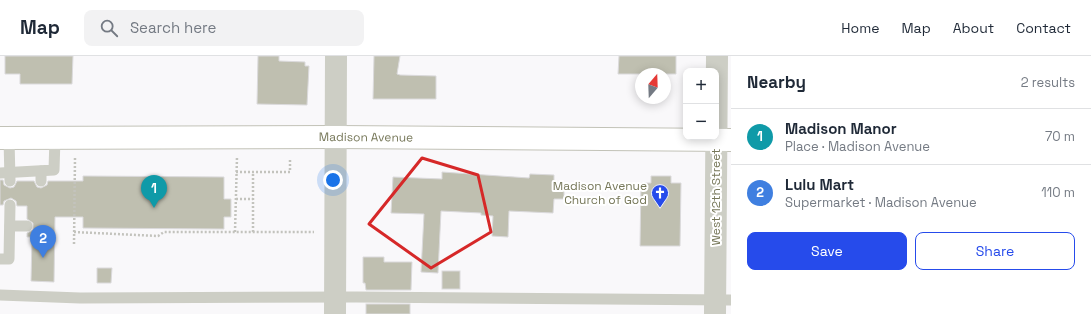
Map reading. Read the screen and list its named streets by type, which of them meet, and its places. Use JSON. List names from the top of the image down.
{
  "streets": {
    "street": ["Madison Avenue", "West 12th Street"]
  },
  "crossings": [
    ["Madison Avenue", "West 12th Street"]
  ],
  "places": {
    "church": ["Madison Avenue Church of God"]
  },
  "north": "top",
  "page": {
    "header": "Map",
    "search": "Search here",
    "nav": [
      "Home",
      "Map",
      "About",
      "Contact"
    ],
    "heading": ["Nearby", "2 results"],
    "map_buttons": ["+", "−"],
    "list": [
      {
        "mark": "1",
        "name": "Madison Manor",
        "note": "Place · Madison Avenue",
        "value": "70 m"
      },
      {
        "mark": "2",
        "name": "Lulu Mart",
        "note": "Supermarket · Madison Avenue",
        "value": "110 m"
      }
    ],
    "pins": ["1", "2"],
    "buttons": ["Save", "Share"]
  }
}
